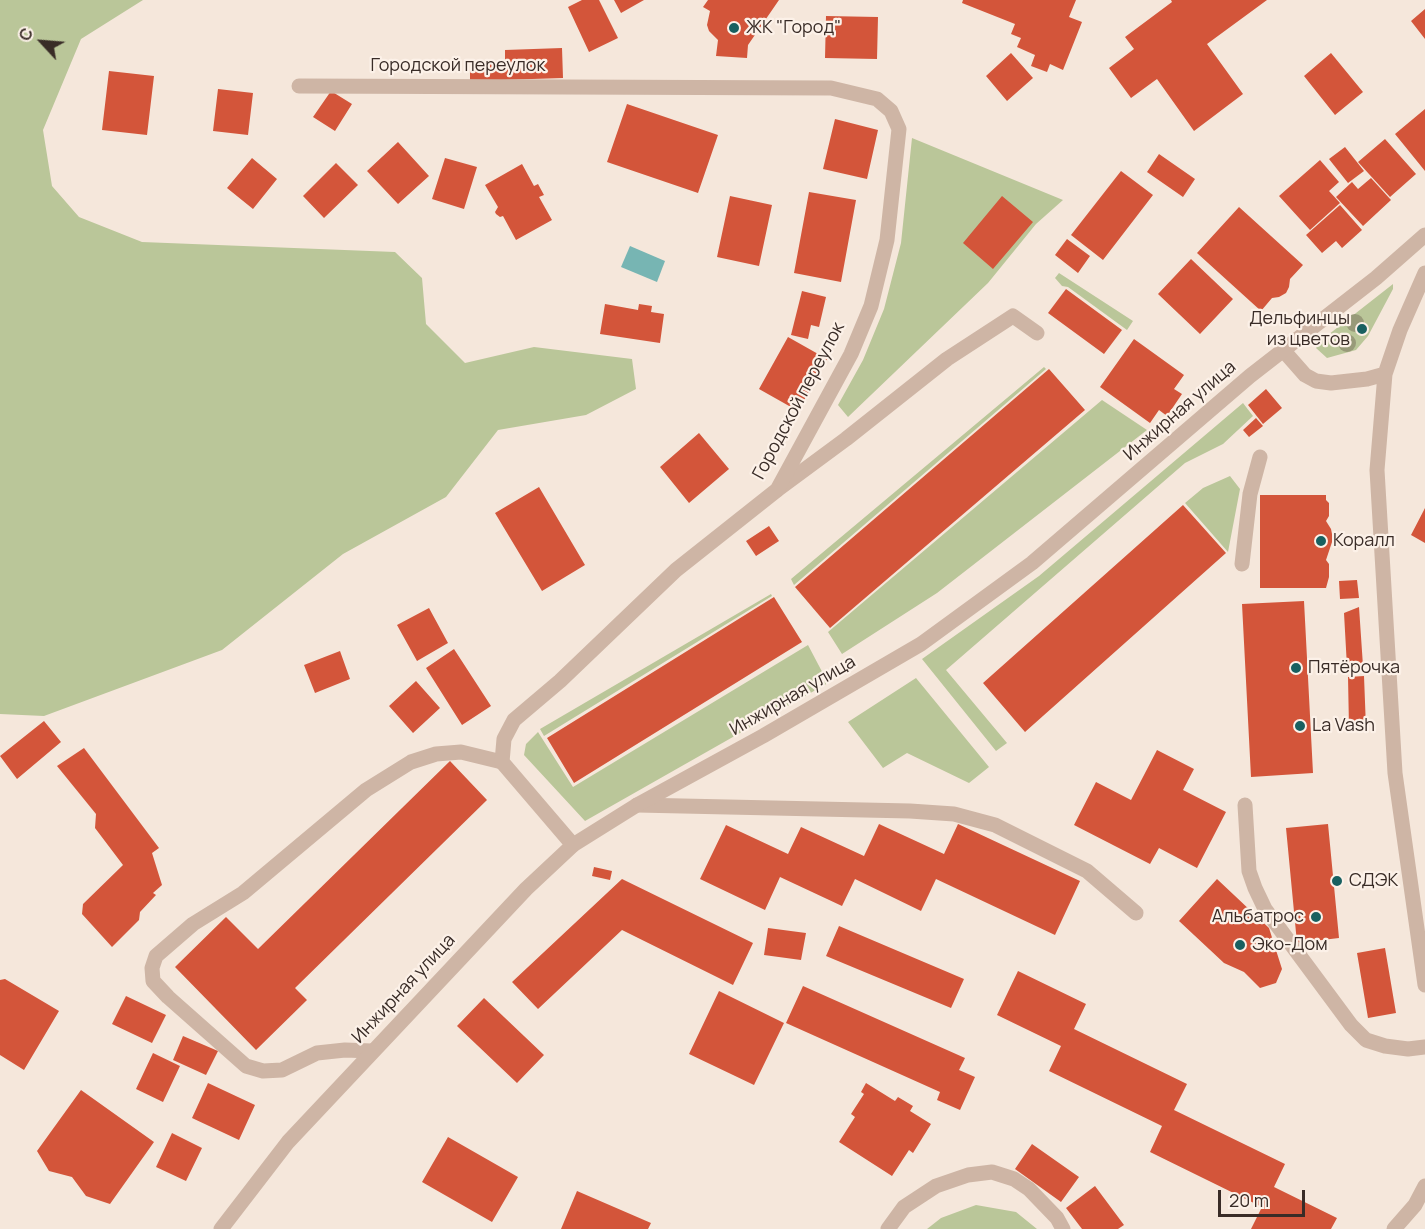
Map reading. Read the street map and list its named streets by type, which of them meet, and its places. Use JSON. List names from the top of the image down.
{
  "streets": {
    "street": ["Городской переулок", "Инжирная улица"]
  },
  "places": [
    "ЖК \"Город\"",
    "Дельфинцы из цветов",
    "Коралл",
    "Пятёрочка",
    "La Vash",
    "СДЭК",
    "Альбатрос",
    "Эко-Дом"
  ],
  "scale_bar": "20 m",
  "north": "top left"
}
